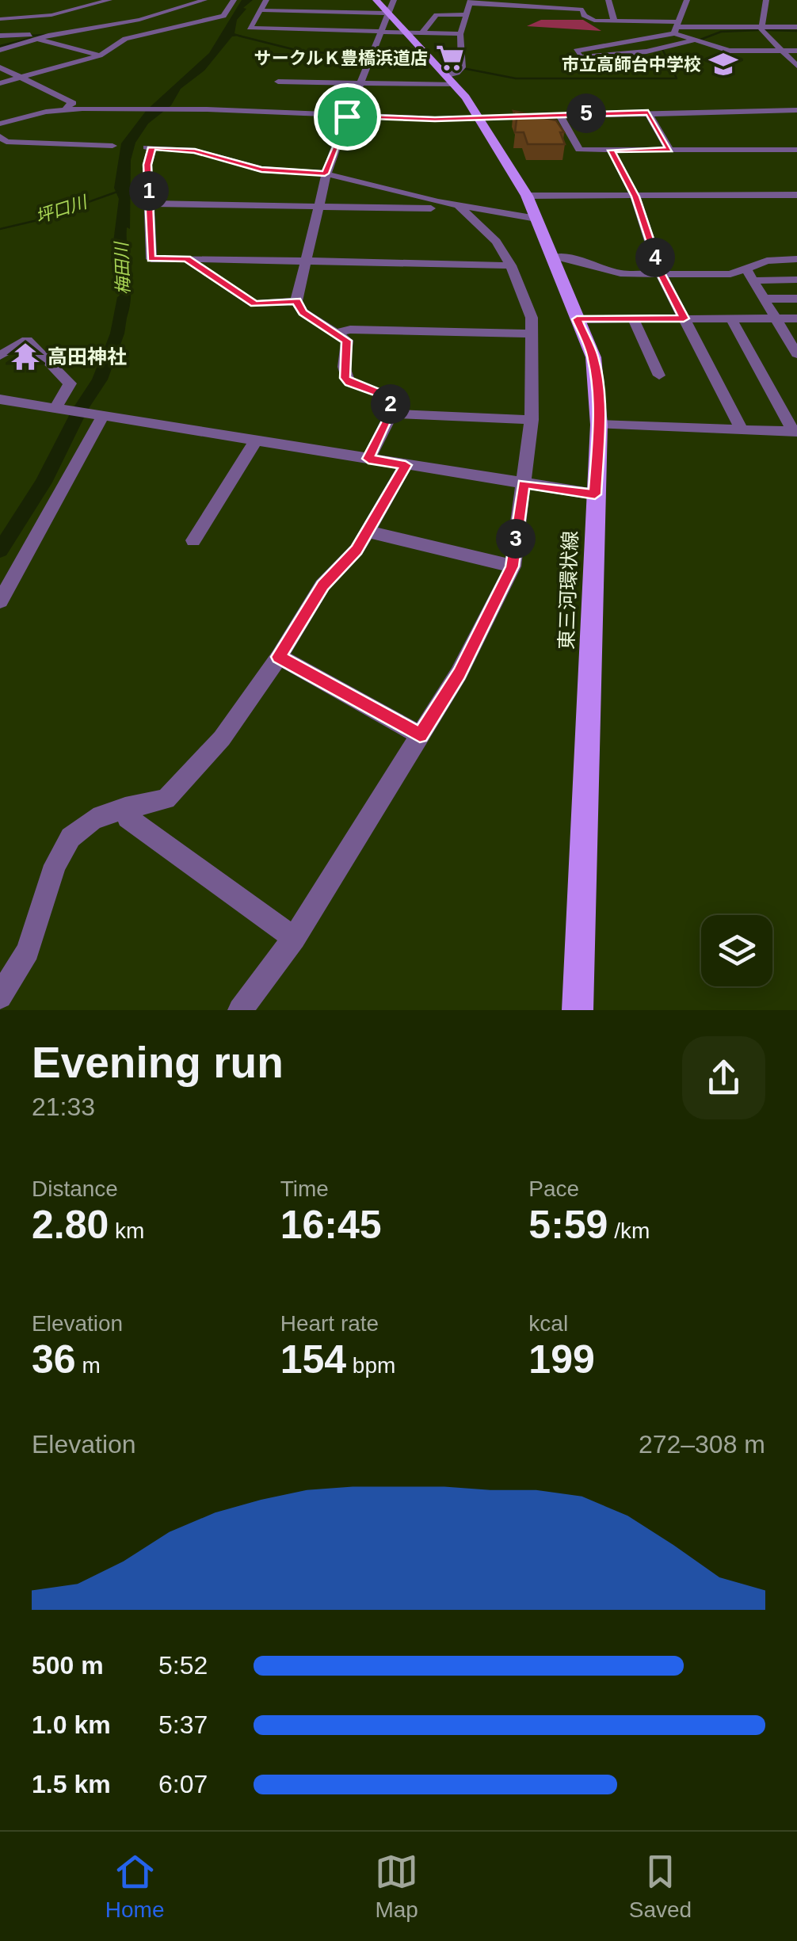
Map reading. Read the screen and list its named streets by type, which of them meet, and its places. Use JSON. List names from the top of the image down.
{
  "streets": {
    "main road": ["東三河環状線"]
  },
  "water": ["坪口川", "梅田川"],
  "places": {
    "supermarket": ["サークルＫ豊橋浜道店"],
    "school or university": ["市立高師台中学校"],
    "temple": ["高田神社"]
  },
  "page": {
    "pins": [
      "5",
      "1",
      "4",
      "2",
      "3"
    ],
    "heading": ["Evening run", "21:33"],
    "stats": [
      ["Distance", "2.80 km"],
      ["Time", "16:45"],
      ["Pace", "5:59 /km"],
      ["Elevation", "36 m"],
      ["Heart rate", "154 bpm"],
      ["kcal", "199"]
    ],
    "chart": ["Elevation", "272–308 m"],
    "list": [
      {
        "name": "500 m",
        "note": "5:52"
      },
      {
        "name": "1.0 km",
        "note": "5:37"
      },
      {
        "name": "1.5 km",
        "note": "6:07"
      }
    ],
    "tabs": ["Home", "Map", "Saved"]
  }
}
